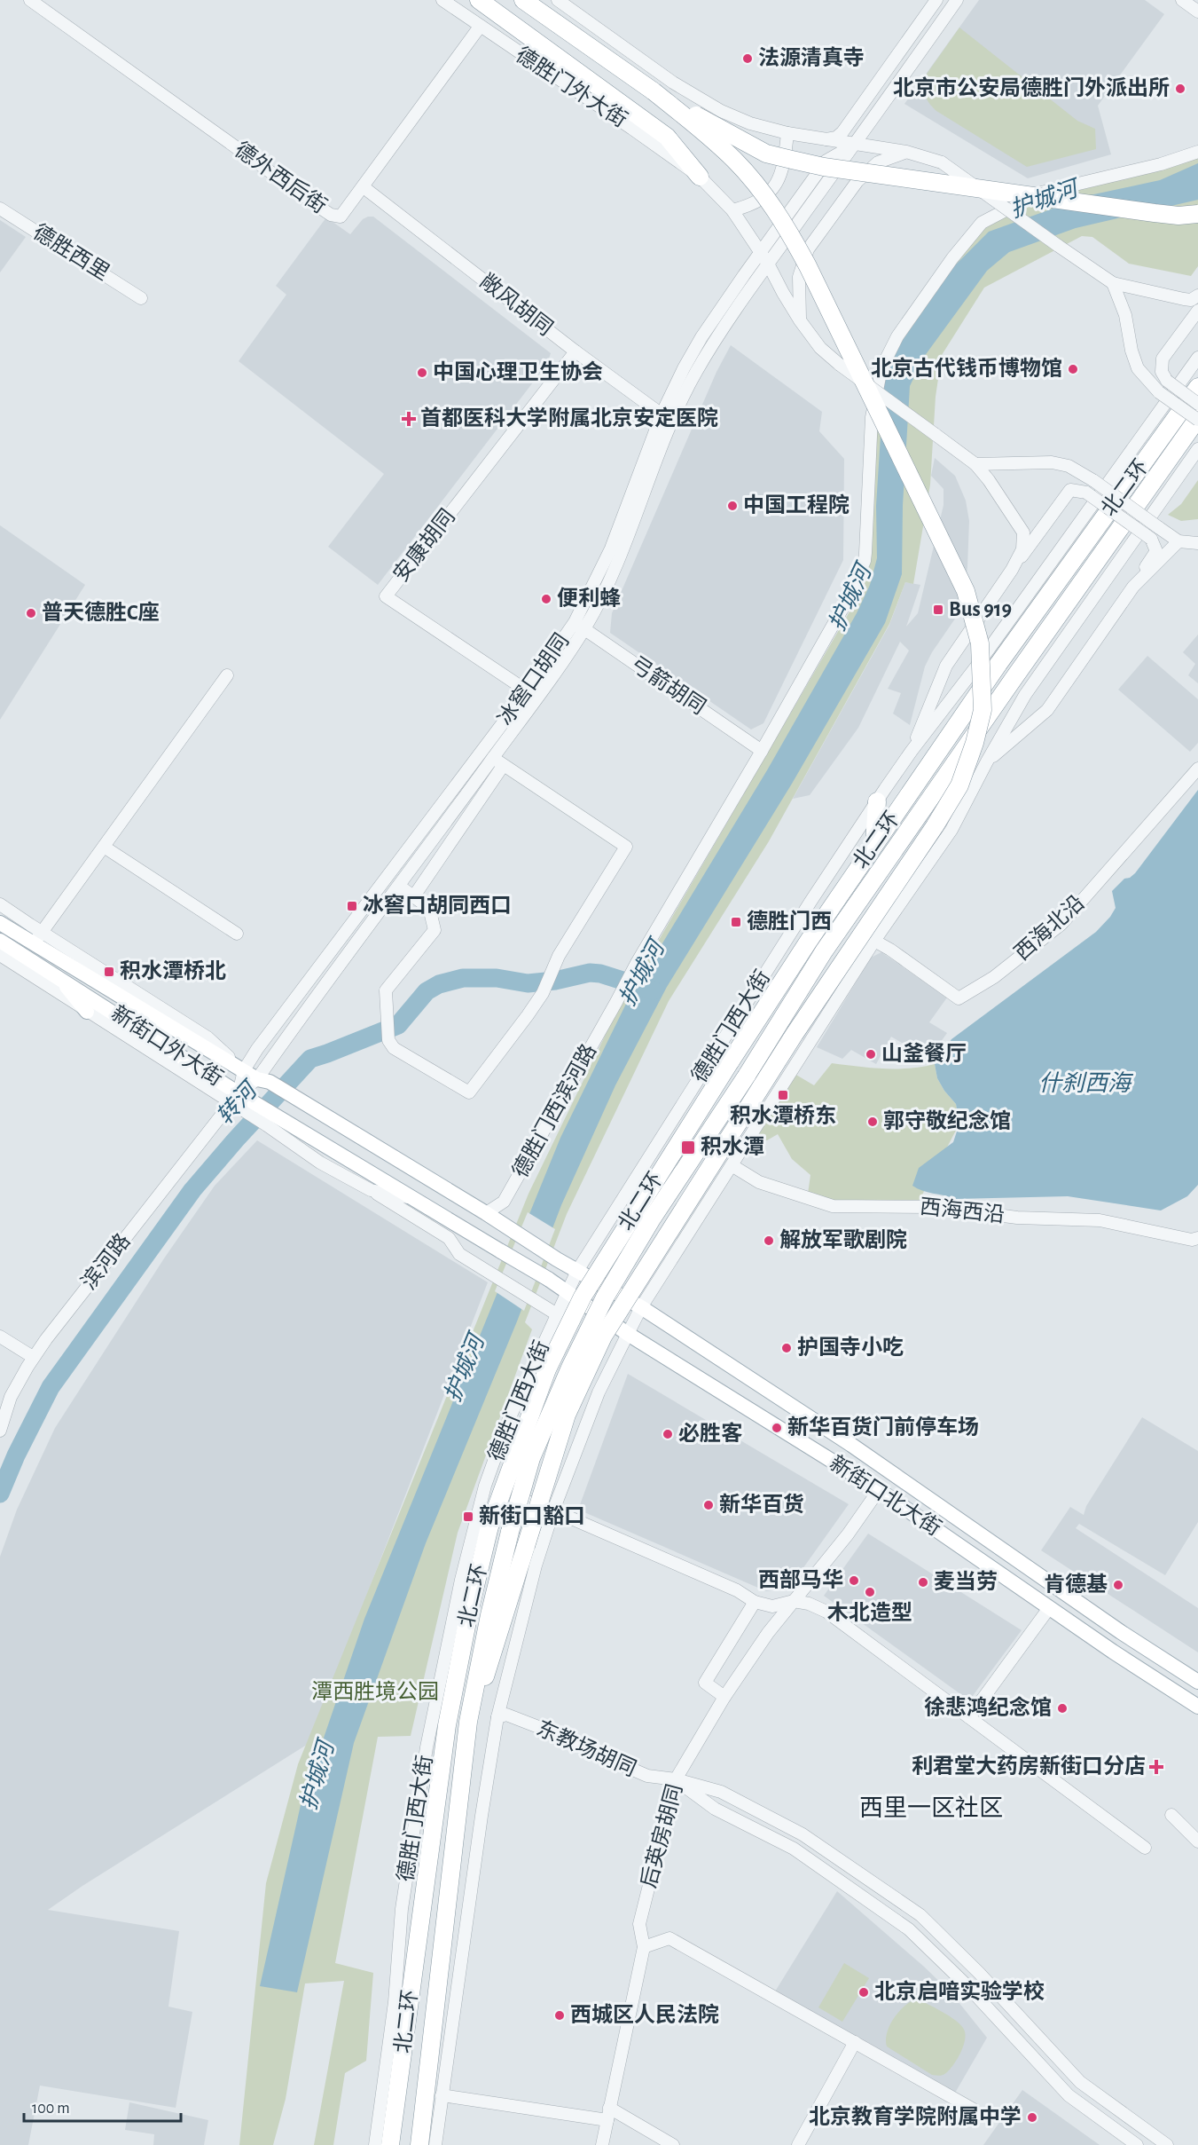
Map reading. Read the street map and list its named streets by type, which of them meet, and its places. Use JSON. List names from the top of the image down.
{
  "streets": {
    "highway": ["德胜门外大街", "北二环"],
    "main road": ["新街口外大街", "新街口北大街"],
    "street": [
      "德外西后街",
      "德胜西里",
      "敞风胡同",
      "安康胡同",
      "冰窖口胡同",
      "弓箭胡同",
      "西海北沿",
      "德胜门西大街",
      "德胜门西滨河路",
      "西海西沿",
      "滨河路",
      "东教场胡同",
      "后英房胡同"
    ]
  },
  "crossings": [
    ["德胜门外大街", "德外西后街"],
    ["德胜门外大街", "冰窖口胡同"],
    ["德外西后街", "敞风胡同"],
    ["敞风胡同", "安康胡同"],
    ["敞风胡同", "冰窖口胡同"],
    ["安康胡同", "冰窖口胡同"],
    ["冰窖口胡同", "弓箭胡同"],
    ["冰窖口胡同", "新街口外大街"],
    ["冰窖口胡同", "滨河路"],
    ["弓箭胡同", "德胜门西滨河路"],
    ["德胜门西大街", "新街口外大街"],
    ["德胜门西大街", "新街口北大街"],
    ["新街口外大街", "德胜门西滨河路"],
    ["新街口外大街", "滨河路"],
    ["新街口外大街", "新街口北大街"],
    ["新街口北大街", "后英房胡同"],
    ["东教场胡同", "后英房胡同"]
  ],
  "districts": ["西里一区社区"],
  "water": ["护城河", "什刹西海", "转河"],
  "parks": ["潭西胜境公园"],
  "places": {
    "other": [
      "法源清真寺",
      "北京市公安局德胜门外派出所",
      "北京古代钱币博物馆",
      "中国心理卫生协会",
      "中国工程院",
      "便利蜂",
      "普天德胜C座",
      "山釜餐厅",
      "郭守敬纪念馆",
      "解放军歌剧院",
      "护国寺小吃",
      "新华百货门前停车场",
      "必胜客",
      "新华百货",
      "西部马华",
      "麦当劳",
      "肯德基",
      "木北造型",
      "徐悲鸿纪念馆",
      "北京启喑实验学校",
      "西城区人民法院",
      "北京教育学院附属中学"
    ],
    "health": ["首都医科大学附属北京安定医院", "利君堂大药房新街口分店"],
    "transit": [
      "Bus 919",
      "冰窖口胡同西口",
      "德胜门西",
      "积水潭桥北",
      "积水潭桥东",
      "积水潭",
      "新街口豁口"
    ]
  },
  "scale_bar": "100 m"
}
